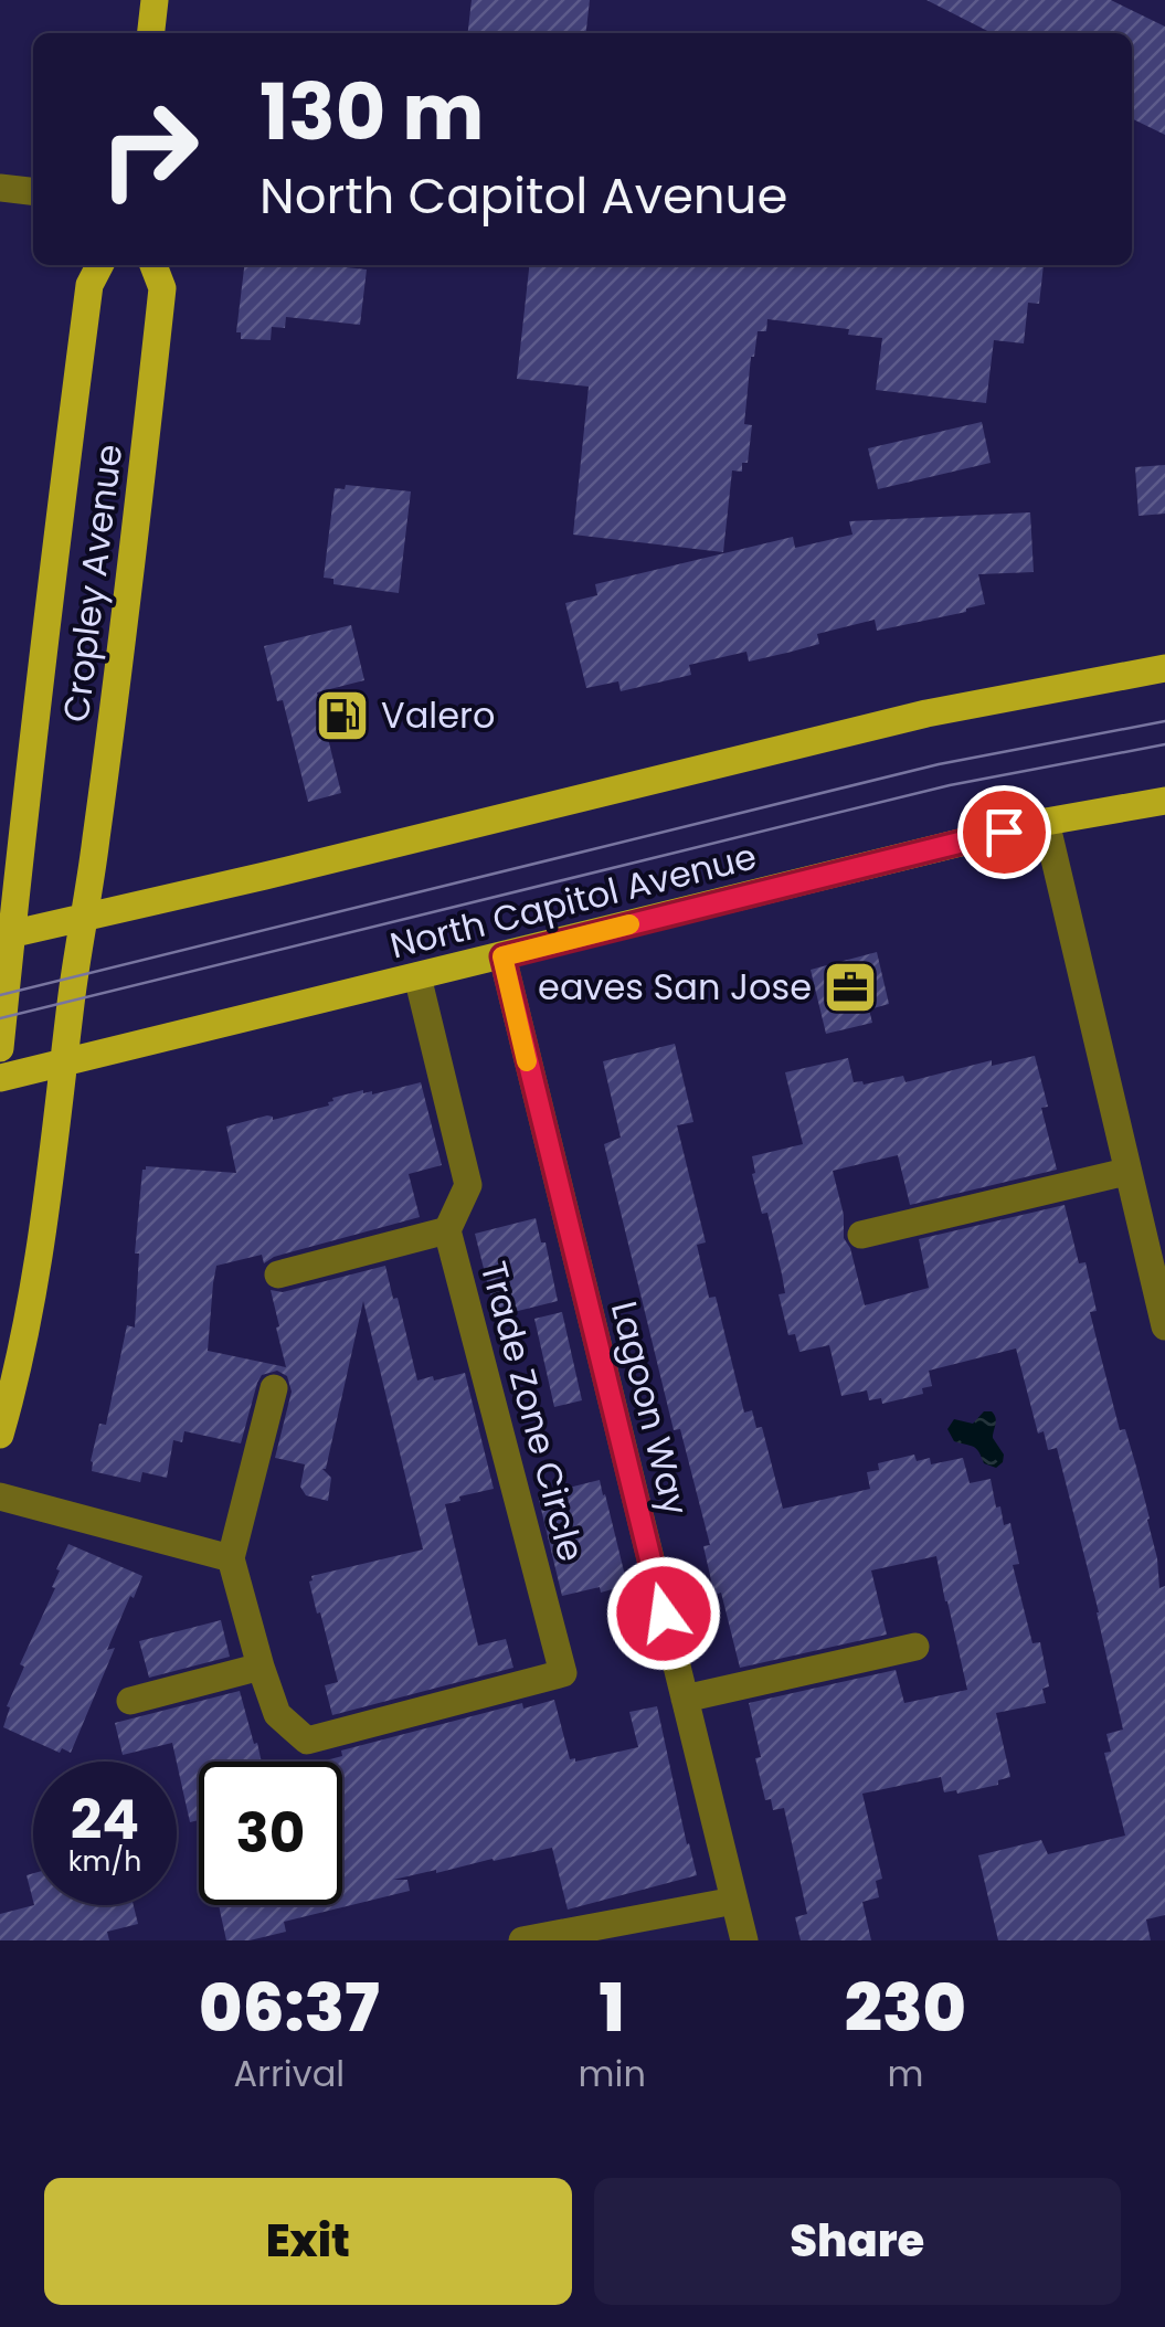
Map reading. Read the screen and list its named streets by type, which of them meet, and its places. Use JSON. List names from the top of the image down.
{
  "streets": {
    "main road": ["Cropley Avenue", "North Capitol Avenue"],
    "street": ["Lagoon Way", "Trade Zone Circle"]
  },
  "crossings": [
    ["Cropley Avenue", "North Capitol Avenue"],
    ["North Capitol Avenue", "Lagoon Way"]
  ],
  "places": {
    "fuel station": ["Valero"],
    "office": ["eaves San Jose"]
  },
  "page": {
    "turn": ["130 m", "North Capitol Avenue"],
    "speed": "24 km/h",
    "limit": "30",
    "eta": [
      "06:37",
      "Arrival",
      "1",
      "min",
      "230",
      "m"
    ],
    "buttons": ["Exit", "Share"]
  }
}
